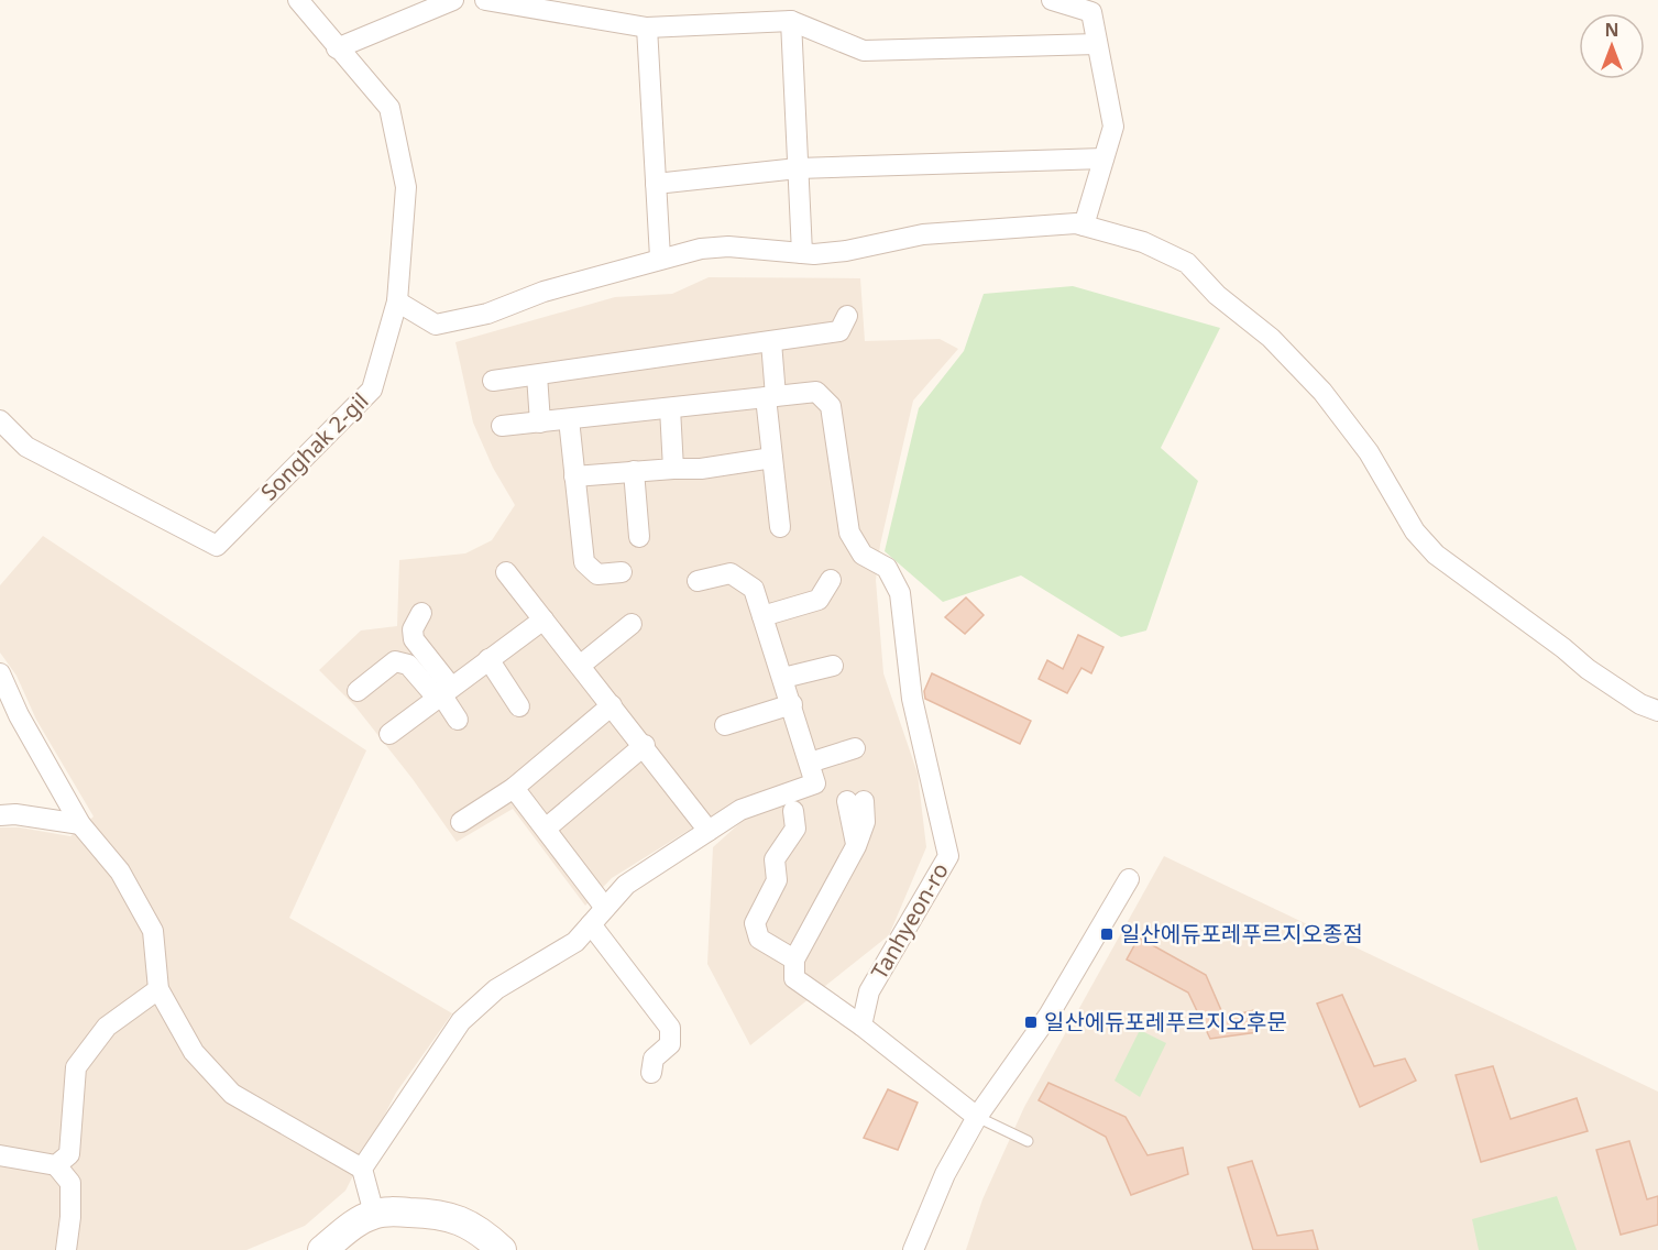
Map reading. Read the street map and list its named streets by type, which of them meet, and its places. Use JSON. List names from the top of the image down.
{
  "streets": {
    "street": ["Songhak 2-gil", "Tanhyeon-ro"]
  },
  "places": {
    "transit": ["일산에듀포레푸르지오종점", "일산에듀포레푸르지오후문"]
  },
  "north": "top"
}
